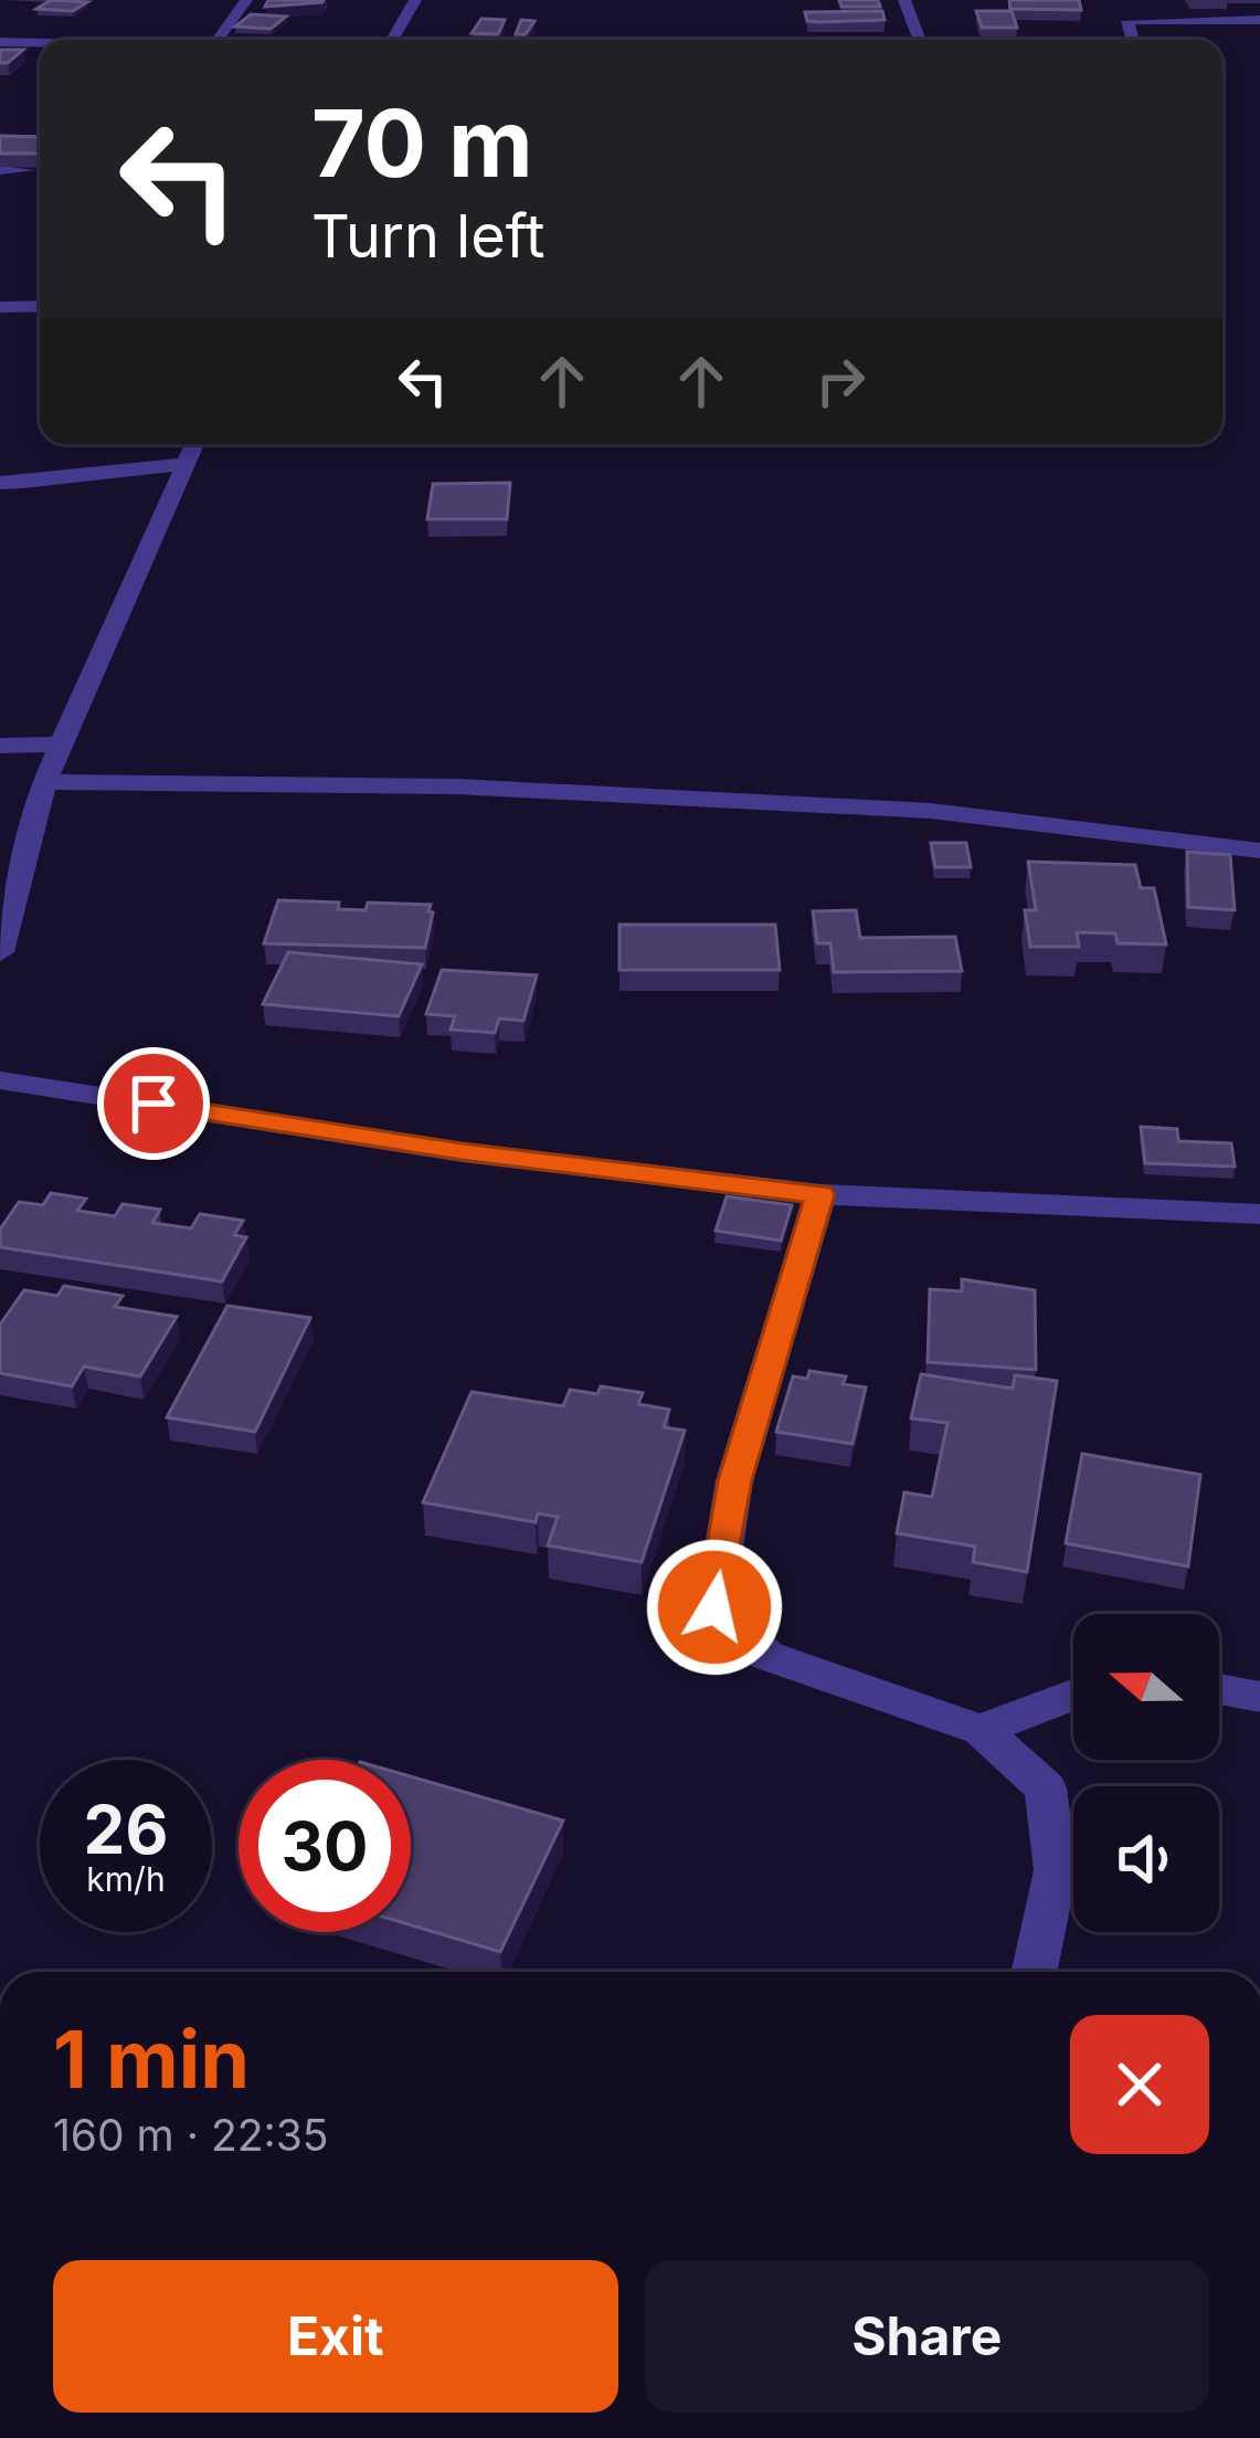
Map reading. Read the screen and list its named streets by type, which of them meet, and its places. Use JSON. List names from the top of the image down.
{
  "north": "left",
  "page": {
    "turn": ["70 m", "Turn left"],
    "speed": "26 km/h",
    "limit": "30",
    "heading": ["1 min", "160 m · 22:35"],
    "buttons": ["Exit", "Share"]
  }
}
